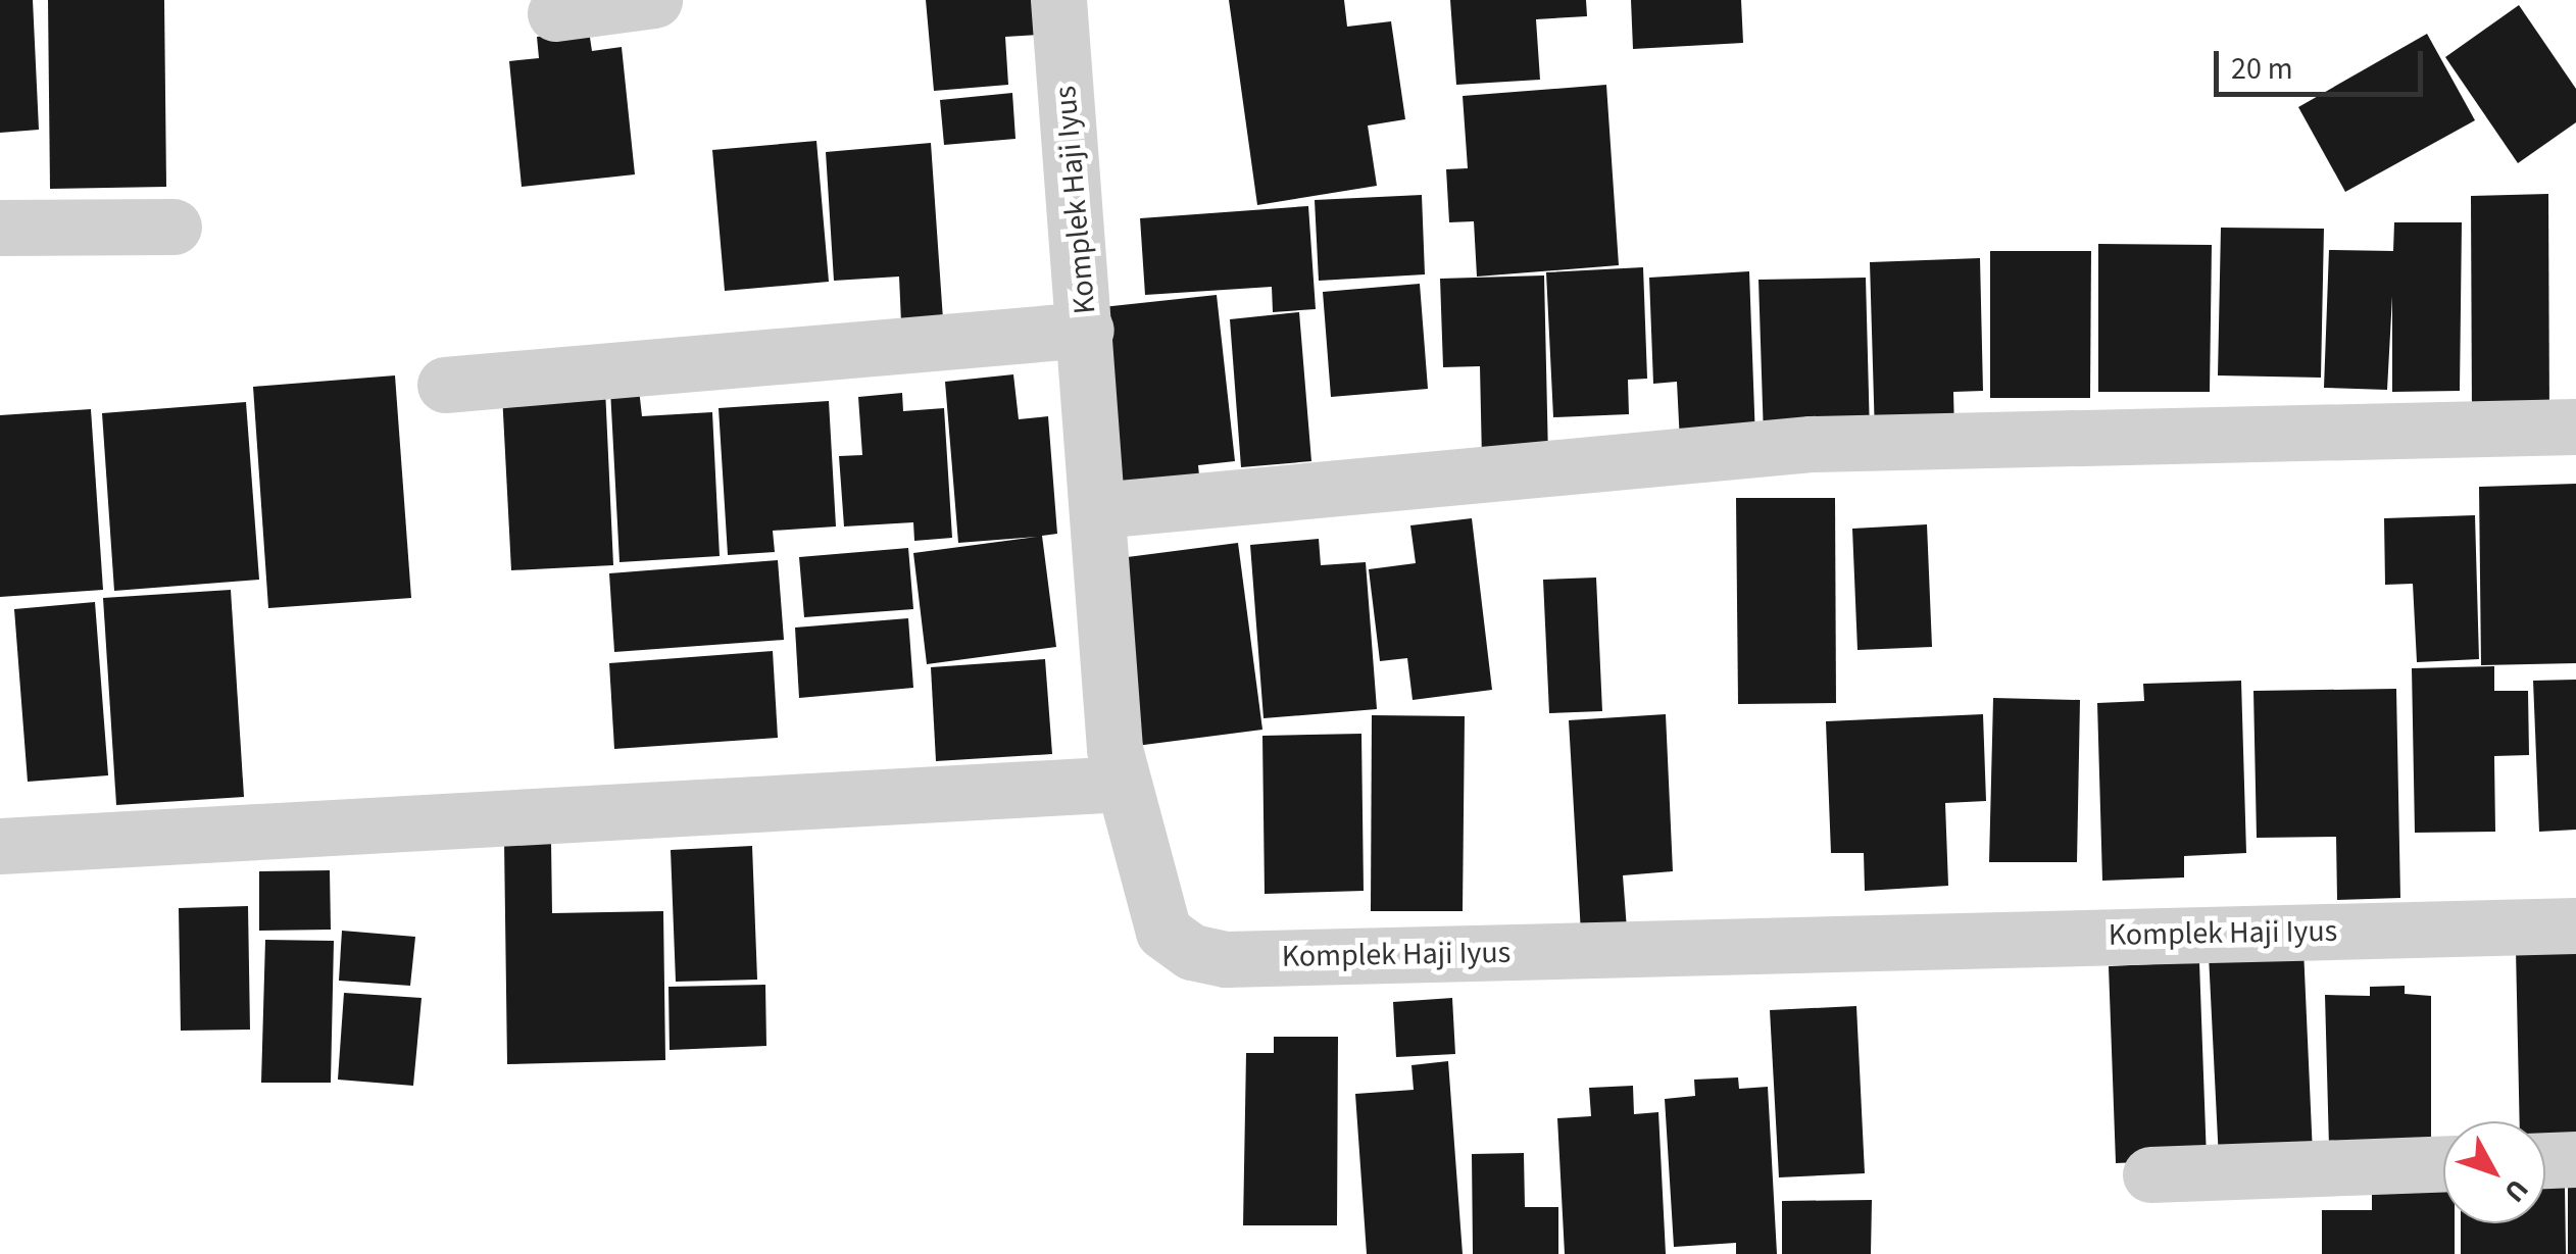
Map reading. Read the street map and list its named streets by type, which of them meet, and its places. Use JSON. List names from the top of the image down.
{
  "streets": {
    "street": ["Komplek Haji Iyus"]
  },
  "scale_bar": "20 m",
  "north": "bottom right"
}
